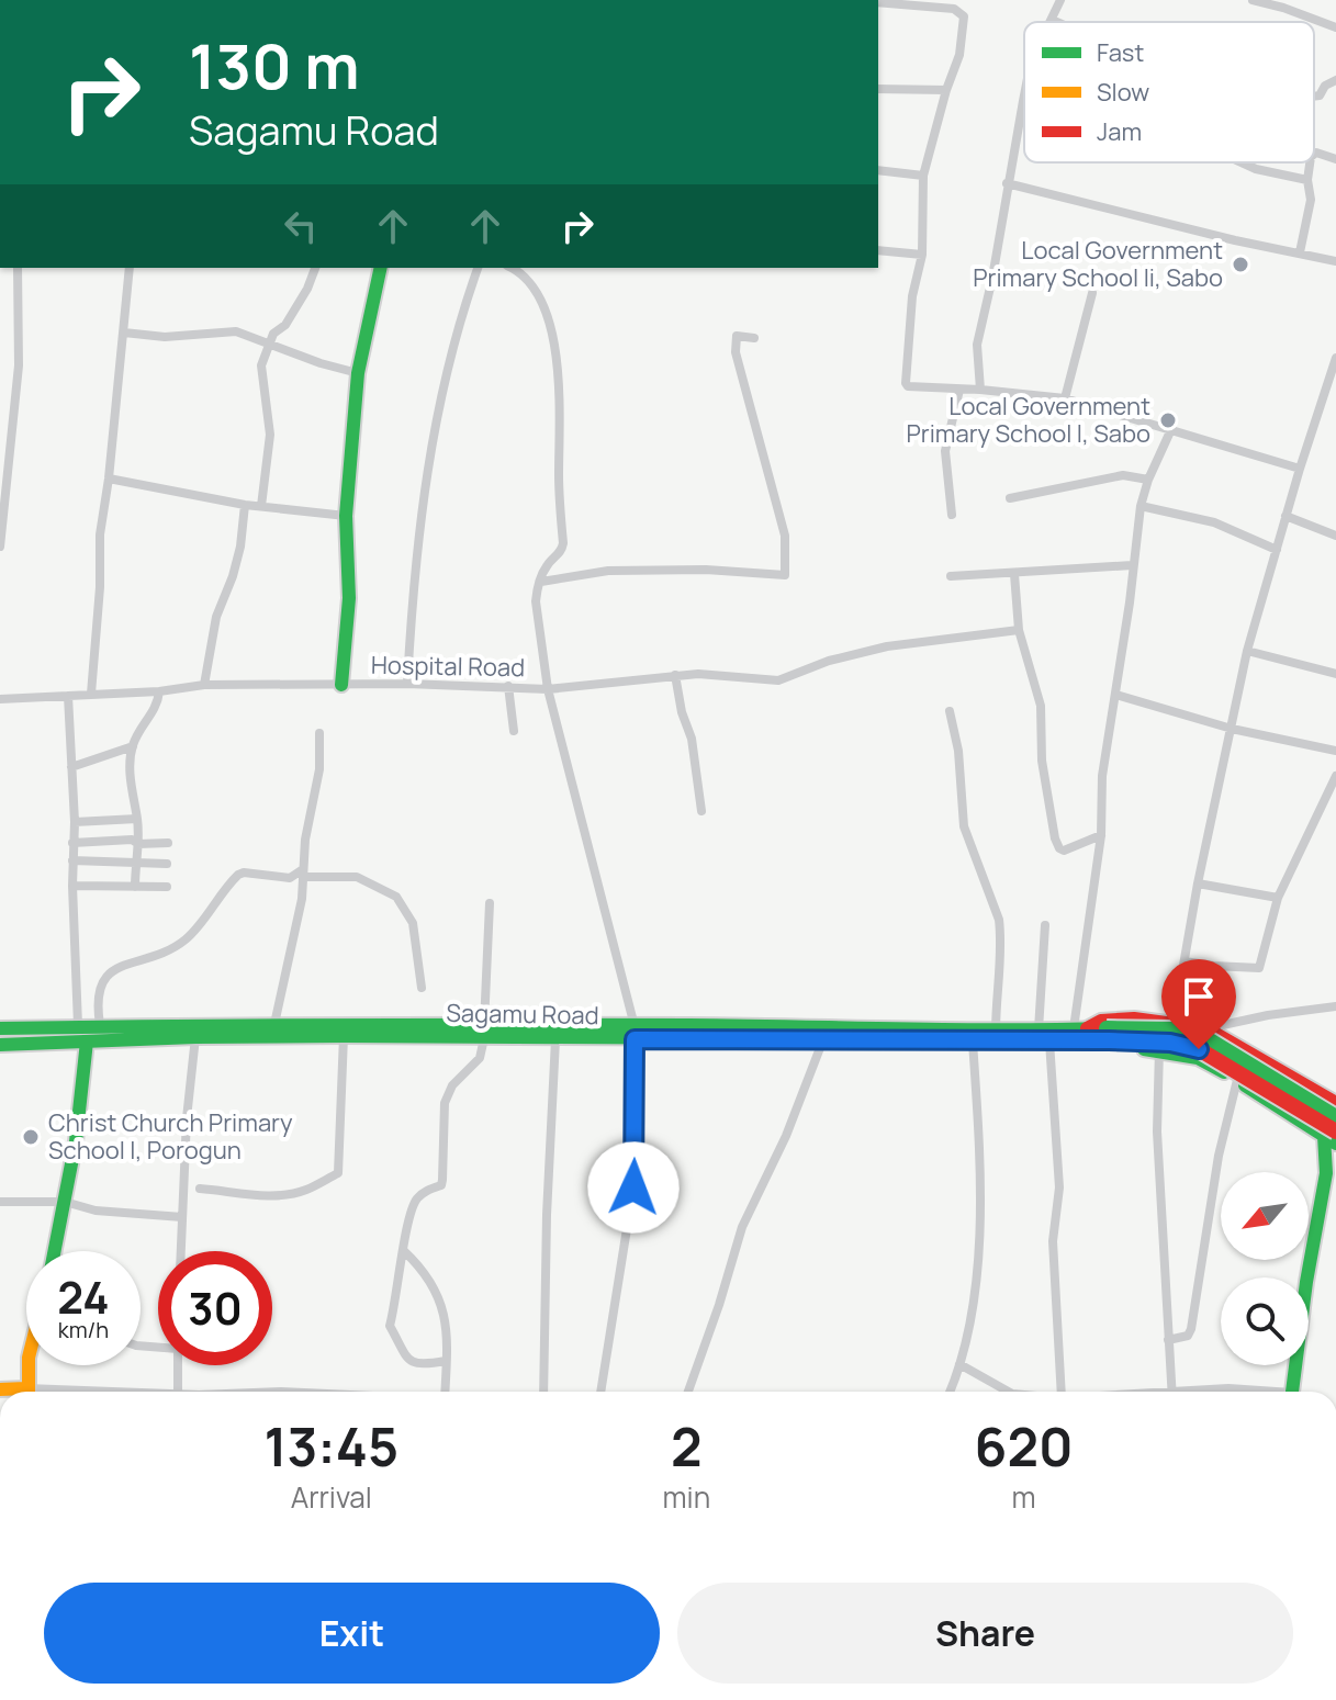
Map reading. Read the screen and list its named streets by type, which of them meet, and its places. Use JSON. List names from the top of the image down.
{
  "streets": {
    "main road": ["Sagamu Road"],
    "street": ["Hospital Road"]
  },
  "crossings": [
    ["Hospital Road", "Sagamu Road"]
  ],
  "places": ["Local Government Primary School Ii, Sabo", "Local Government Primary School I, Sabo", "Christ Church Primary School I, Porogun"],
  "legend": ["Fast", "Slow", "Jam"],
  "north": "bottom left",
  "page": {
    "turn": ["130 m", "Sagamu Road"],
    "speed": "24 km/h",
    "limit": "30",
    "eta": [
      "13:45",
      "Arrival",
      "2",
      "min",
      "620",
      "m"
    ],
    "buttons": ["Exit", "Share"]
  }
}
